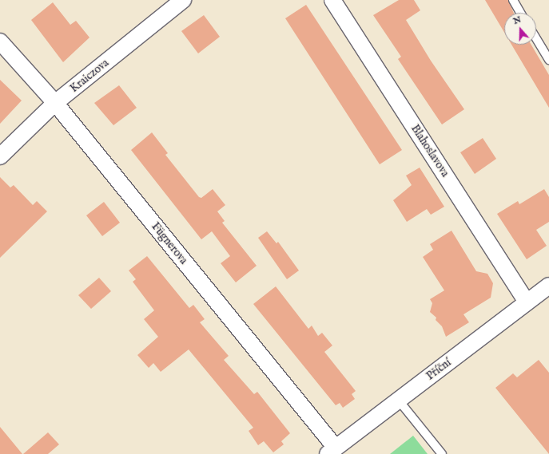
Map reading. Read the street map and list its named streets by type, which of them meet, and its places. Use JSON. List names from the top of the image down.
{
  "streets": {
    "street": [
      "Kraiczova",
      "Blahoslavova",
      "Fügnerova",
      "Příční"
    ]
  },
  "crossings": [
    ["Kraiczova", "Fügnerova"],
    ["Blahoslavova", "Příční"],
    ["Fügnerova", "Příční"]
  ],
  "north": "top"
}
